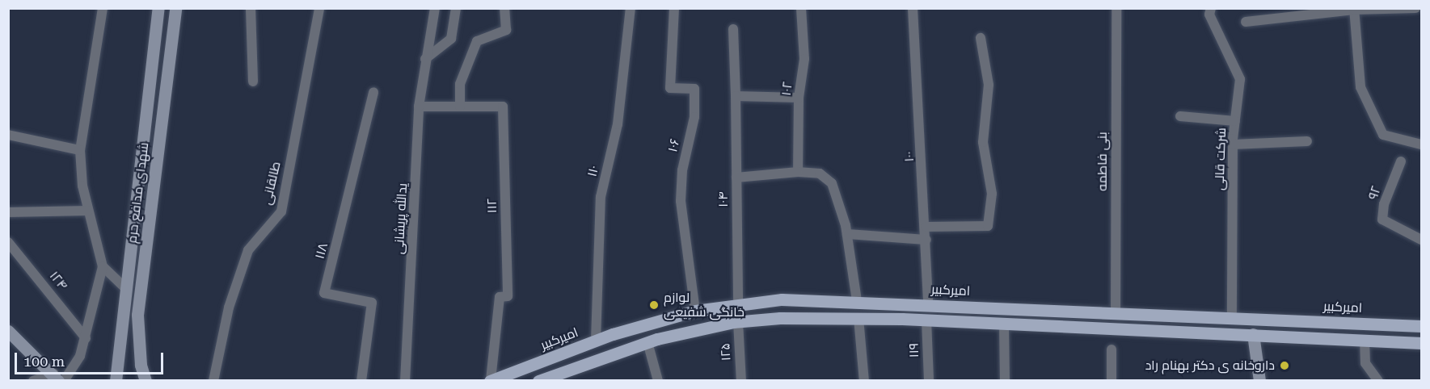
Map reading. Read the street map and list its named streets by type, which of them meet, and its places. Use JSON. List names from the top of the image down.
{
  "streets": {
    "main road": ["شهدای مدافع حرم", "امیرکبیر"],
    "street": [
      "۱۰۲",
      "۱۰۶",
      "۱۰۰",
      "شرکت قالی",
      "بنی فاطمه",
      "۱۱۰",
      "طالقانی",
      "۹۲",
      "۱۰۴",
      "۱۱۲",
      "یدالله پریشانی",
      "۱۱۸",
      "۱۲۴",
      "۱۱۹",
      "۱۲۵"
    ]
  },
  "crossings": [
    ["۱۰۶", "امیرکبیر"],
    ["۱۰۰", "امیرکبیر"],
    ["شرکت قالی", "امیرکبیر"],
    ["بنی فاطمه", "امیرکبیر"],
    ["۱۱۰", "امیرکبیر"],
    ["۱۰۴", "امیرکبیر"],
    ["۱۱۲", "یدالله پریشانی"],
    ["۱۱۲", "امیرکبیر"]
  ],
  "places": ["لوازم خانگی شفیعی", "داروخانه ی دکتر بهنام راد"],
  "scale_bar": "100 m"
}
